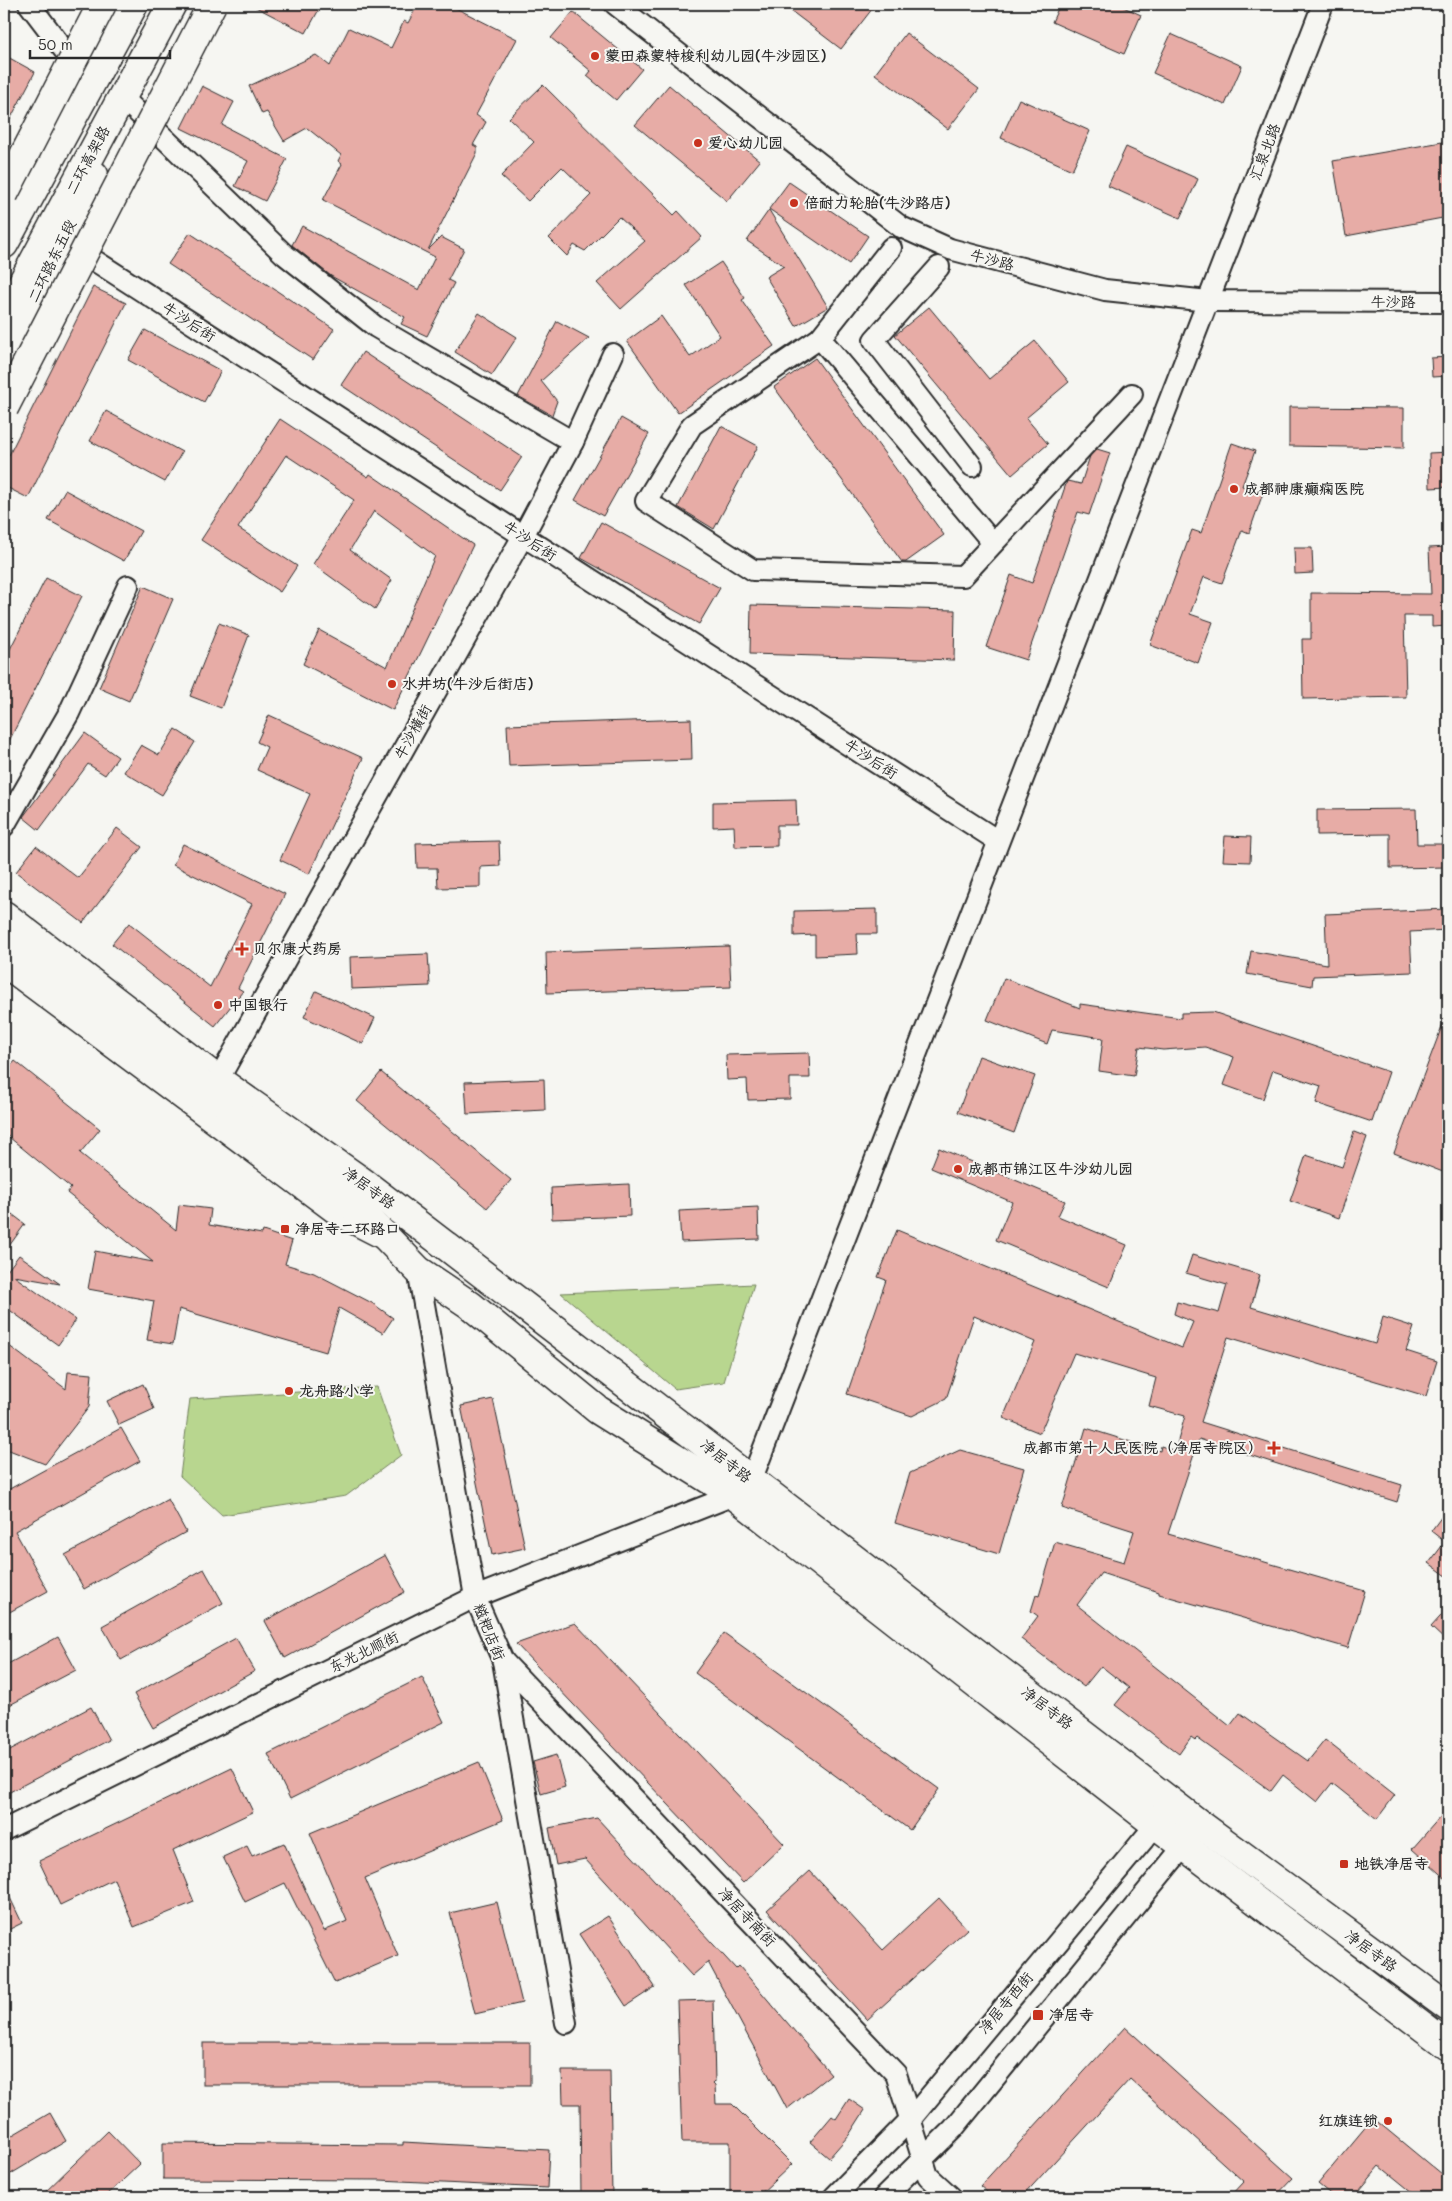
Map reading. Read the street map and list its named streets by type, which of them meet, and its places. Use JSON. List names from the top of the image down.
{
  "streets": {
    "main road": ["二环高架路", "二环路东五段", "净居寺路"],
    "street": [
      "汇泉北路",
      "牛沙路",
      "牛沙后街",
      "牛沙横街",
      "糍粑店街",
      "东光北顺街",
      "净居寺南街",
      "净居寺西街"
    ]
  },
  "crossings": [
    ["汇泉北路", "牛沙路"],
    ["汇泉北路", "牛沙后街"],
    ["汇泉北路", "净居寺路"],
    ["汇泉北路", "东光北顺街"],
    ["二环路东五段", "牛沙后街"],
    ["牛沙后街", "牛沙横街"],
    ["牛沙横街", "净居寺路"],
    ["净居寺路", "糍粑店街"],
    ["净居寺路", "东光北顺街"],
    ["净居寺路", "净居寺西街"],
    ["糍粑店街", "东光北顺街"],
    ["糍粑店街", "净居寺南街"],
    ["净居寺南街", "净居寺西街"]
  ],
  "places": {
    "other": [
      "蒙田森蒙特梭利幼儿园(牛沙园区)",
      "爱心幼儿园",
      "倍耐力轮胎(牛沙路店)",
      "成都神康癫痫医院",
      "水井坊(牛沙后街店)",
      "中国银行",
      "成都市锦江区牛沙幼儿园",
      "龙舟路小学",
      "红旗连锁"
    ],
    "health": ["贝尔康大药房", "成都市第十人民医院（净居寺院区）"],
    "transit": ["净居寺二环路口", "地铁净居寺", "净居寺"]
  },
  "scale_bar": "50 m"
}
